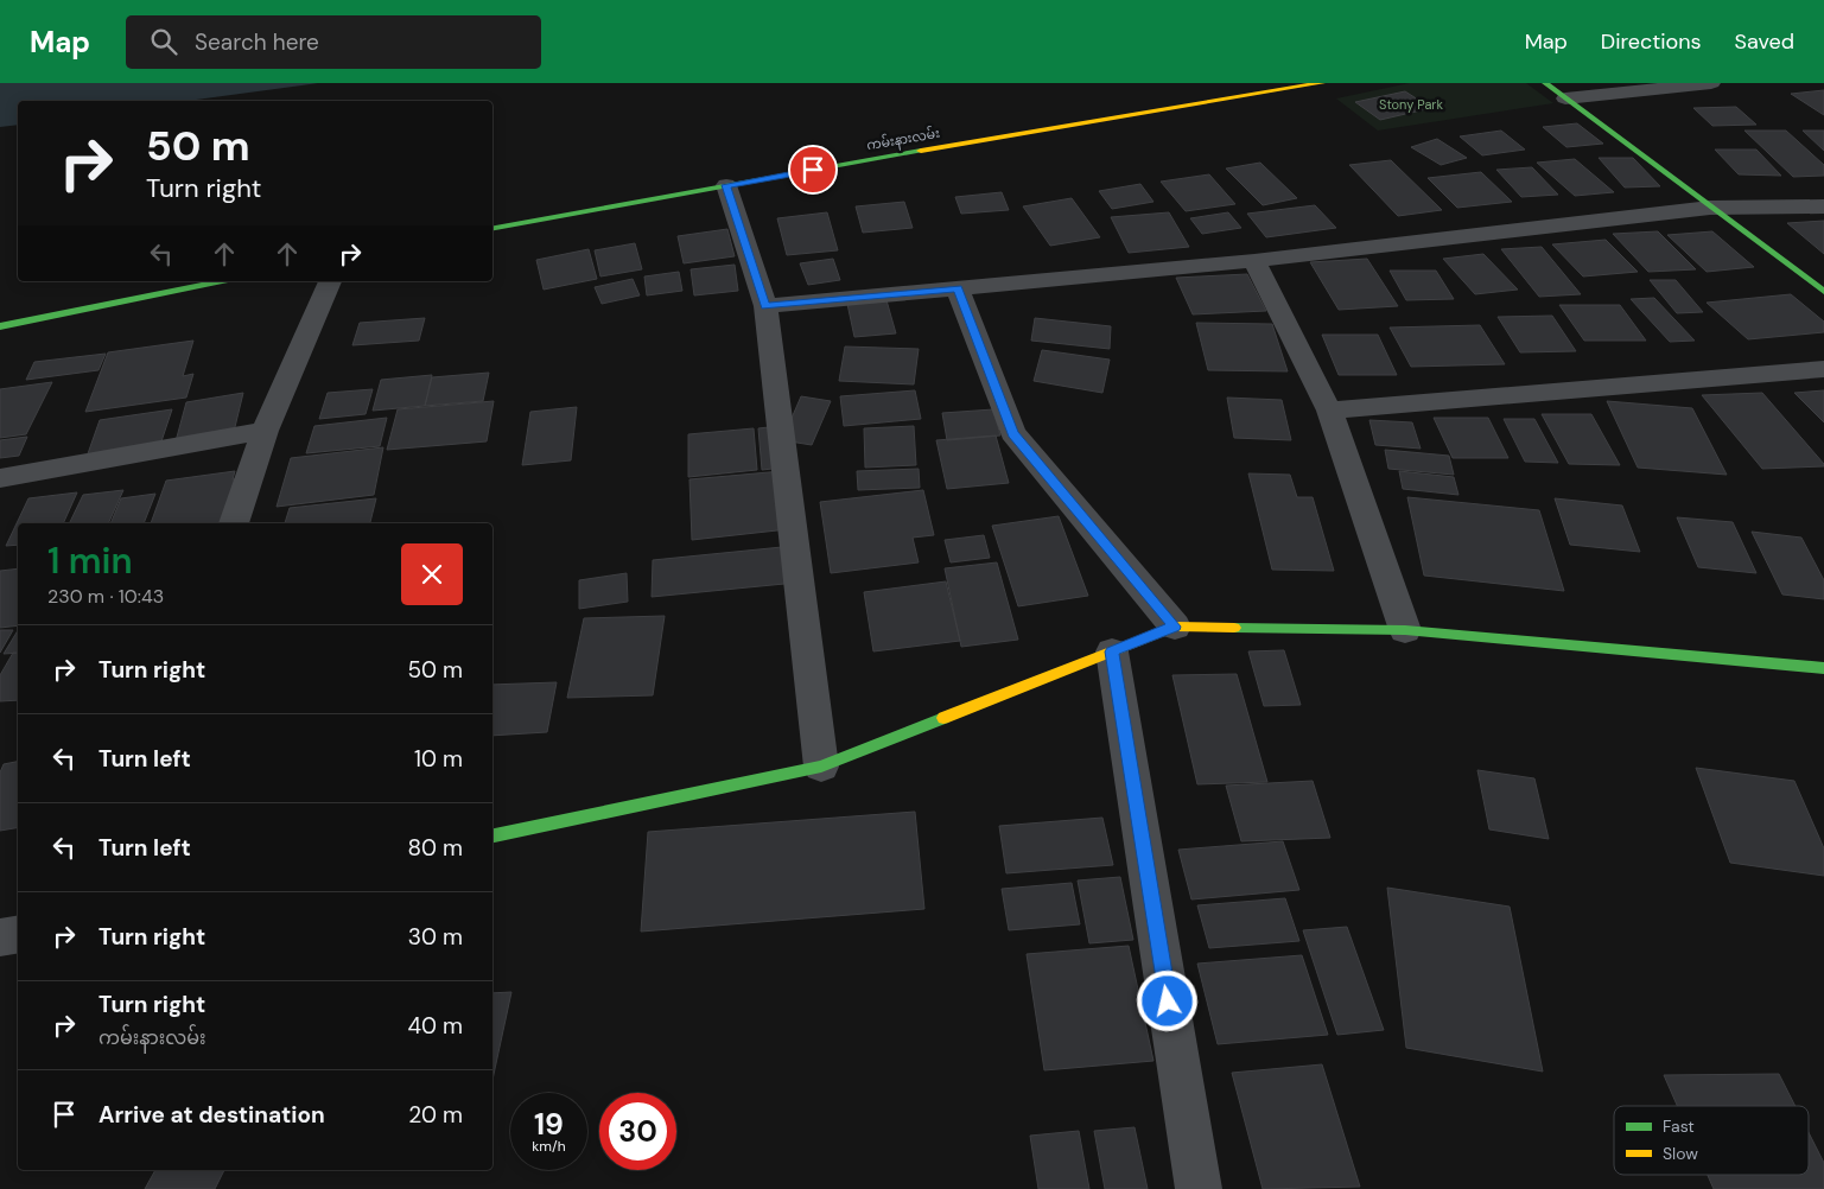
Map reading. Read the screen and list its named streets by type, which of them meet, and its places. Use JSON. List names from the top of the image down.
{
  "streets": {
    "street": ["ကမ်းနားလမ်း"]
  },
  "parks": ["Stony Park"],
  "legend": ["Fast", "Slow"],
  "page": {
    "header": "Map",
    "search": "Search here",
    "nav": ["Map", "Directions", "Saved"],
    "turn": ["50 m", "Turn right"],
    "heading": ["1 min", "230 m · 10:43"],
    "list": [
      {
        "name": "Turn right",
        "value": "50 m"
      },
      {
        "name": "Turn left",
        "value": "10 m"
      },
      {
        "name": "Turn left",
        "value": "80 m"
      },
      {
        "name": "Turn right",
        "value": "30 m"
      },
      {
        "name": "Turn right",
        "note": "ကမ်းနားလမ်း",
        "value": "40 m"
      },
      {
        "name": "Arrive at destination",
        "value": "20 m"
      }
    ],
    "speed": "19 km/h",
    "limit": "30"
  }
}
